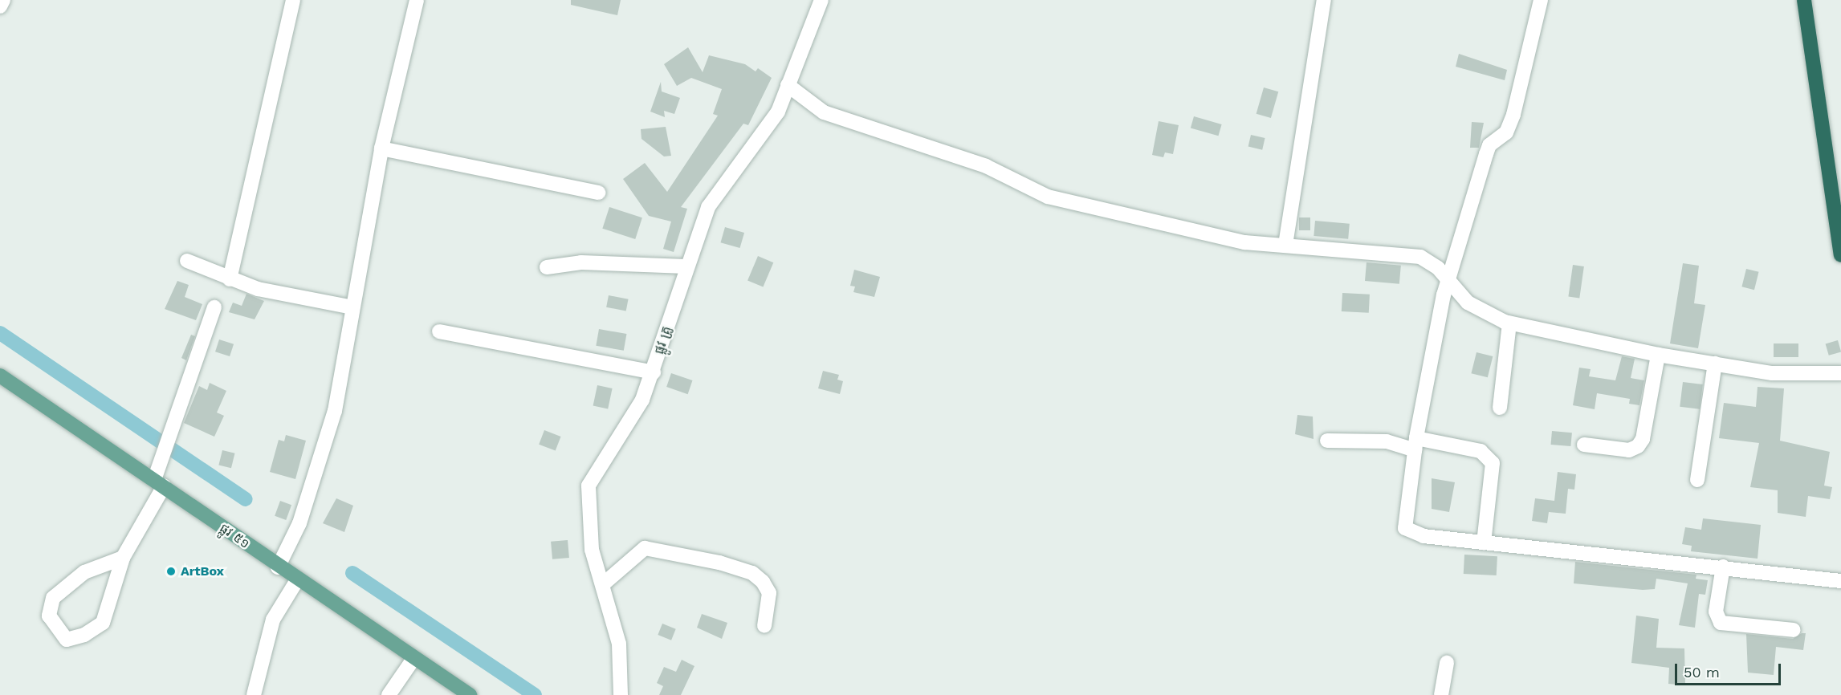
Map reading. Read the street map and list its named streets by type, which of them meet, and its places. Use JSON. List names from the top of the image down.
{
  "streets": {
    "main road": ["ផ្លូវ ៥១"],
    "street": ["ផ្លូវ គ្រូ"]
  },
  "places": ["ArtBox"],
  "scale_bar": "50 m"
}
